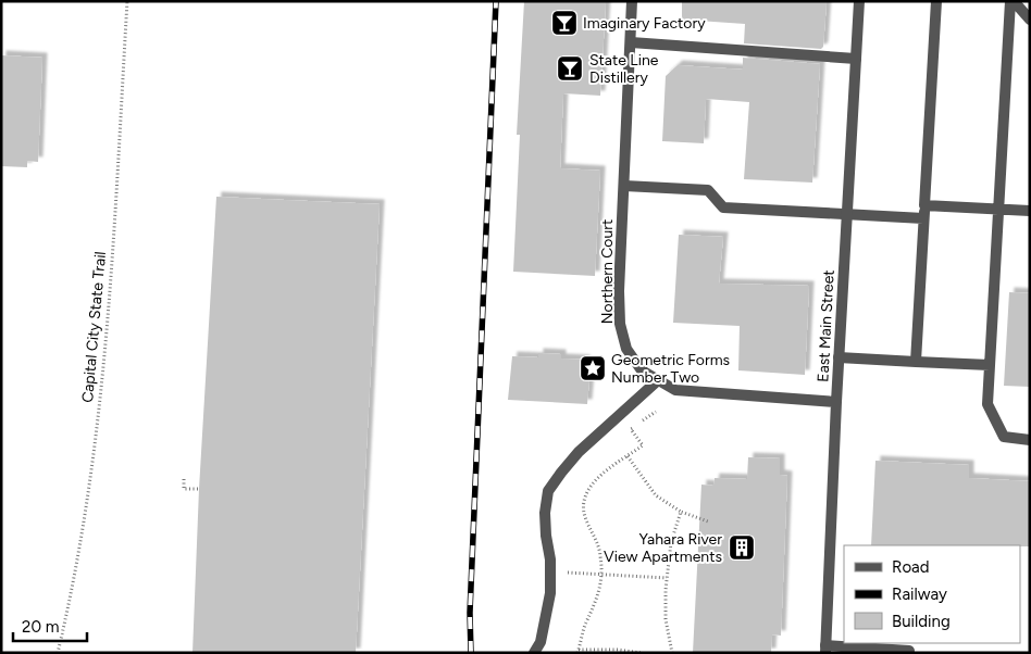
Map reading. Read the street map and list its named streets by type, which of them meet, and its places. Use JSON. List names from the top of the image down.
{
  "streets": {
    "street": ["Northern Court", "East Main Street"],
    "path": ["Capital City State Trail"]
  },
  "crossings": [
    ["Northern Court", "East Main Street"]
  ],
  "places": {
    "bar": ["Imaginary Factory", "State Line Distillery"],
    "place": ["Geometric Forms Number Two"],
    "building": ["Yahara River View Apartments"]
  },
  "legend": ["Road", "Railway", "Building"],
  "scale_bar": "20 m"
}
